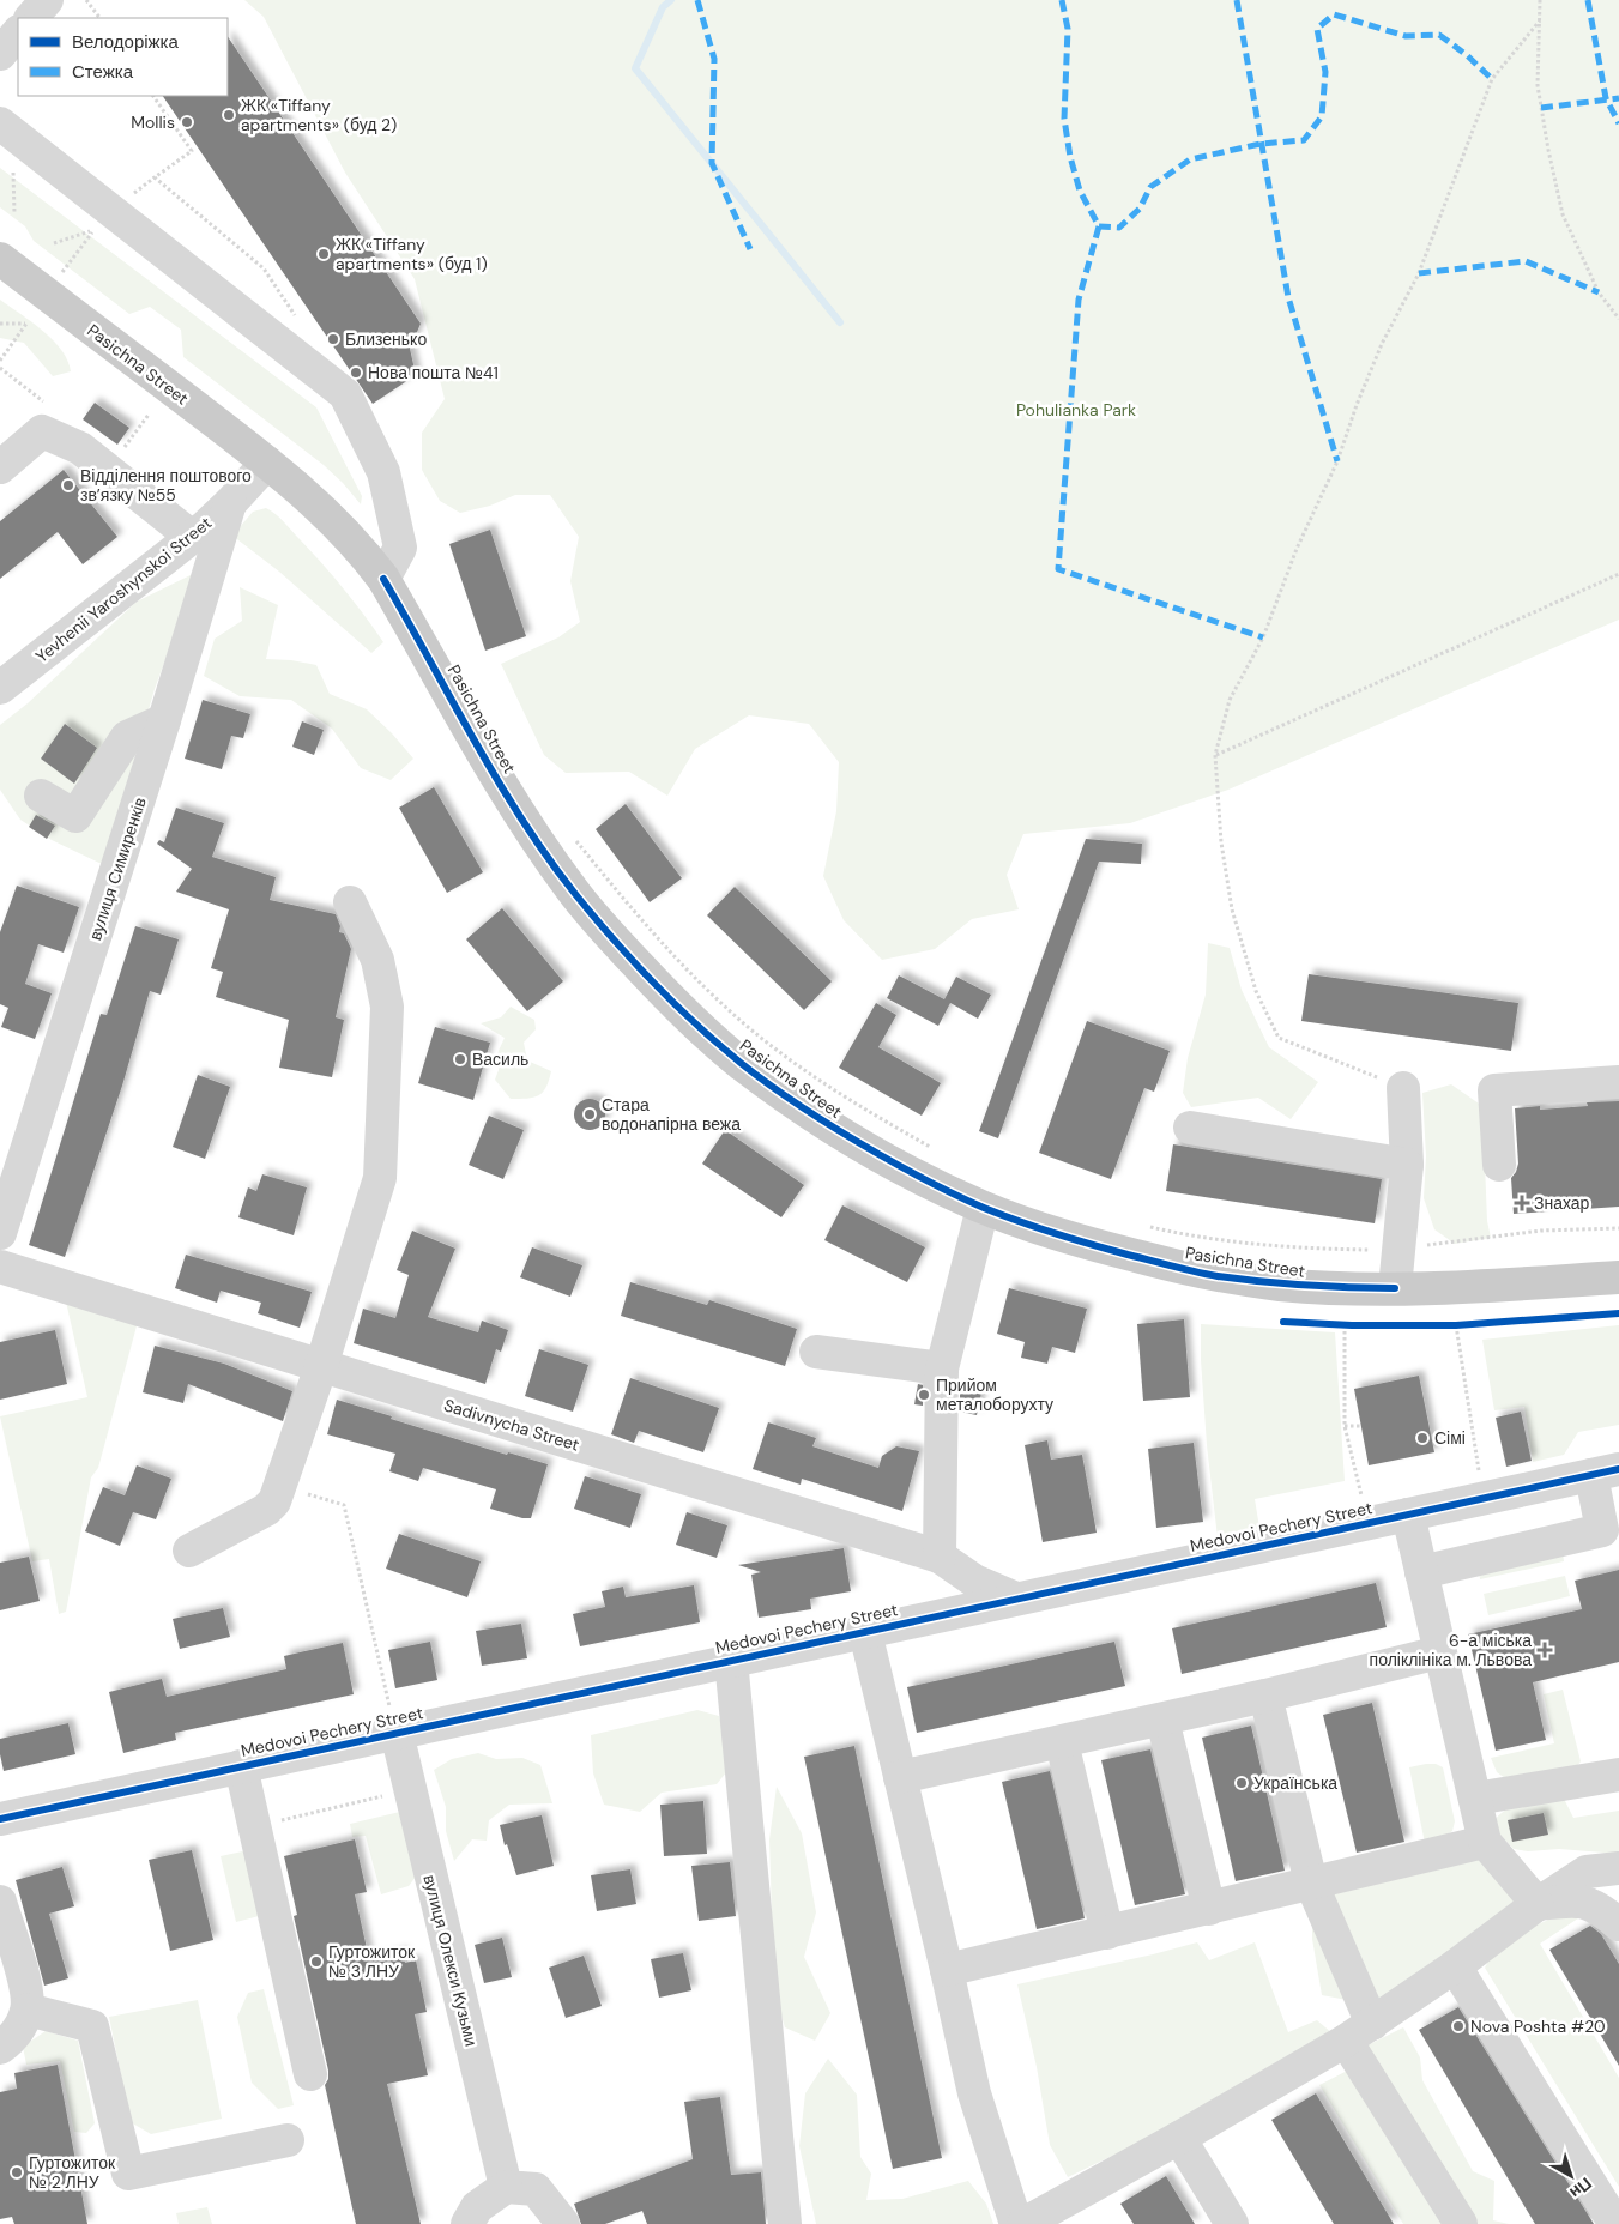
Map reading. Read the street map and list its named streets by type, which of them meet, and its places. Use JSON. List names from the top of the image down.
{
  "streets": {
    "main road": ["Pasichna Street"],
    "street": [
      "Yevhenii Yaroshynskoi Street",
      "вулиця Симиренків",
      "Sadivnycha Street",
      "Medovoi Pechery Street",
      "вулиця Олекси Кузьми"
    ]
  },
  "crossings": [
    ["Pasichna Street", "Yevhenii Yaroshynskoi Street"],
    ["Yevhenii Yaroshynskoi Street", "вулиця Симиренків"],
    ["Sadivnycha Street", "Medovoi Pechery Street"],
    ["Medovoi Pechery Street", "вулиця Олекси Кузьми"]
  ],
  "parks": ["Pohulianka Park"],
  "places": {
    "other": [
      "ЖК «Tiffany apartments» (буд 2)",
      "Mollis",
      "ЖК «Tiffany apartments» (буд 1)",
      "Близенько",
      "Нова пошта №41",
      "Відділення поштового зв’язку №55",
      "Василь",
      "Стара водонапірна вежа",
      "Прийом металоборухту",
      "Сімі",
      "Українська",
      "Гуртожиток № 3 ЛНУ",
      "Nova Poshta #20",
      "Гуртожиток № 2 ЛНУ"
    ],
    "health": ["Знахар", "6-а міська поліклініка м. Львова"]
  },
  "legend": ["Велодоріжка", "Стежка"],
  "north": "bottom right"
}
